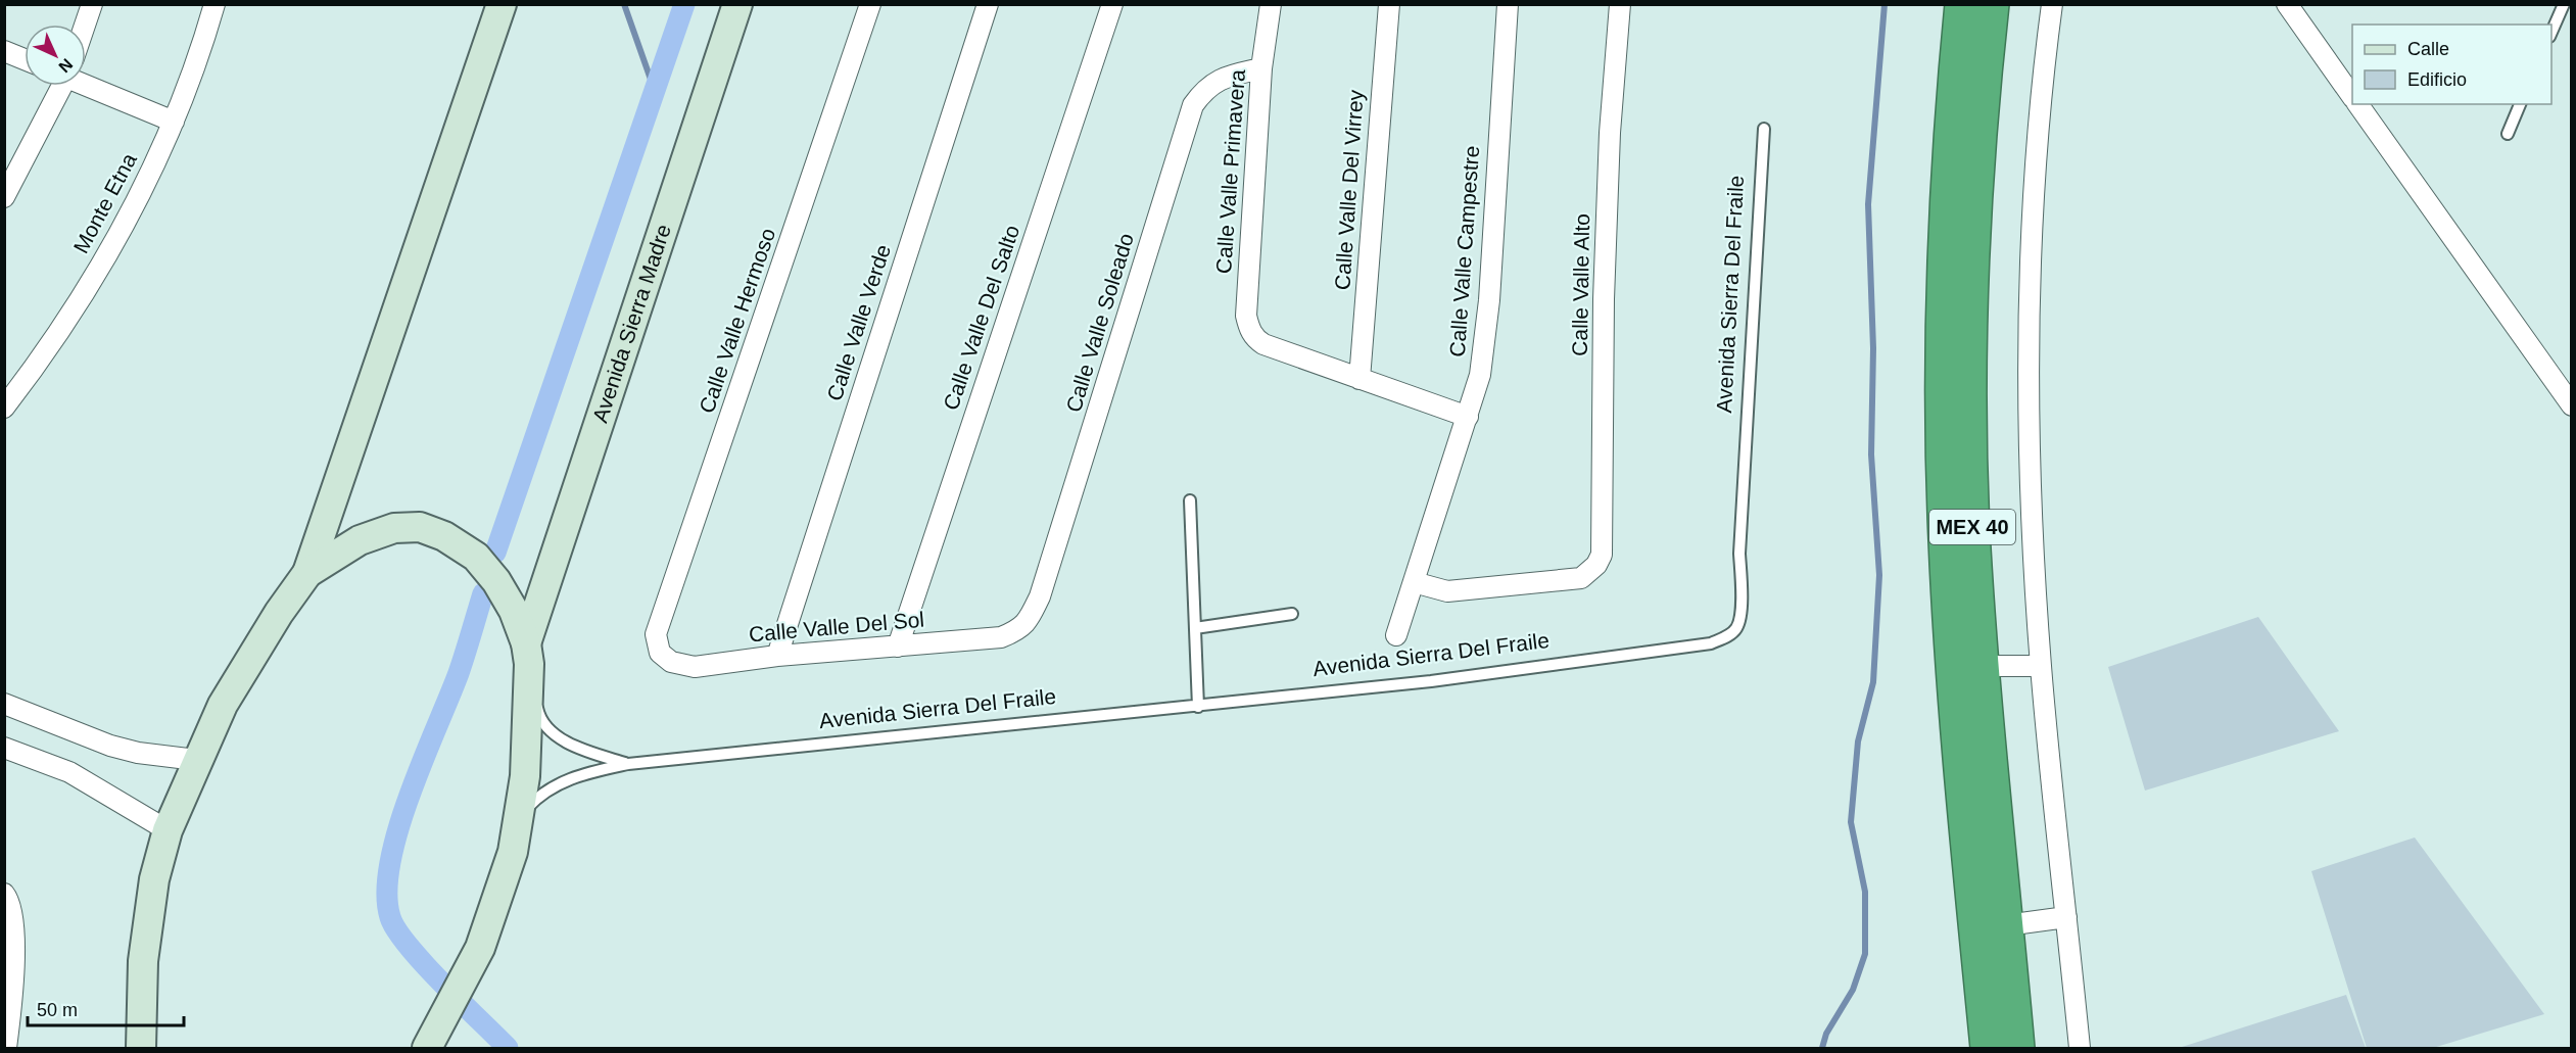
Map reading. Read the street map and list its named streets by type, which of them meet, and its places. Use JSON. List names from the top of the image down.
{
  "streets": {
    "highway": ["MEX 40"],
    "street": [
      "Calle Valle Primavera",
      "Calle Valle Del Virrey",
      "Monte Etna",
      "Calle Valle Campestre",
      "Calle Valle Alto",
      "Calle Valle Del Salto",
      "Calle Valle Hermoso",
      "Calle Valle Verde",
      "Calle Valle Soleado",
      "Avenida Sierra Madre",
      "Calle Valle Del Sol"
    ],
    "lane": ["Avenida Sierra Del Fraile"]
  },
  "crossings": [
    ["Calle Valle Primavera", "Calle Valle Del Virrey"],
    ["Calle Valle Primavera", "Calle Valle Soleado"],
    ["Calle Valle Campestre", "Calle Valle Alto"],
    ["Avenida Sierra Del Fraile", "Avenida Sierra Madre"],
    ["Calle Valle Del Salto", "Calle Valle Del Sol"],
    ["Calle Valle Hermoso", "Calle Valle Del Sol"],
    ["Calle Valle Verde", "Calle Valle Del Sol"],
    ["Calle Valle Soleado", "Calle Valle Del Sol"]
  ],
  "legend": ["Calle", "Edificio"],
  "scale_bar": "50 m",
  "north": "bottom right"
}
